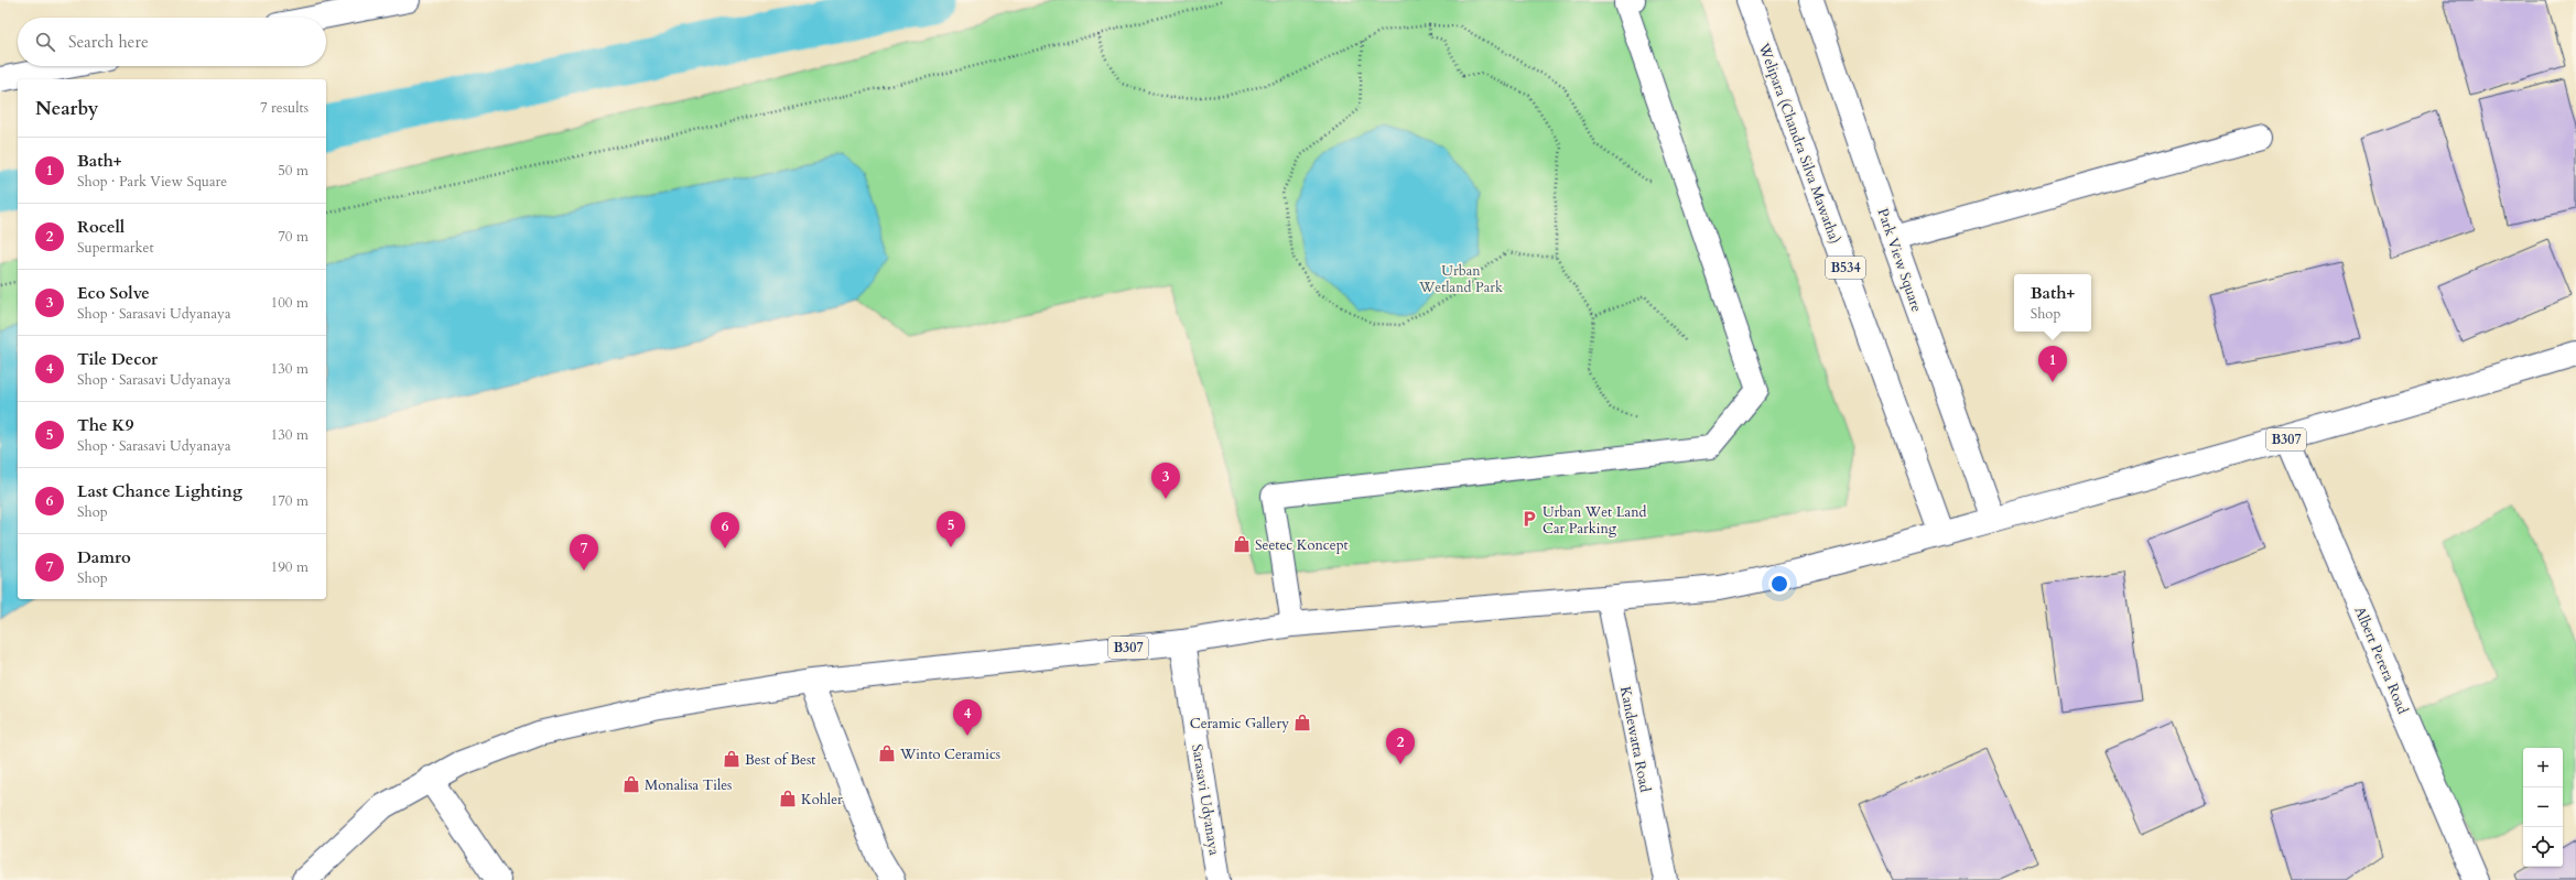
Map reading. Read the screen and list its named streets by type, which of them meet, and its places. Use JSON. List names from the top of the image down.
{
  "streets": {
    "main road": [
      "Welipara (Chandra Silva Mawatha)",
      "Park View Square",
      "B534",
      "B307",
      "Albert Perera Road",
      "Kandewatta Road",
      "Sarasavi Udyanaya"
    ]
  },
  "crossings": [
    ["Welipara (Chandra Silva Mawatha)", "B307"],
    ["Park View Square", "B307"],
    ["B307", "Albert Perera Road"],
    ["B307", "Kandewatta Road"],
    ["B307", "Sarasavi Udyanaya"]
  ],
  "parks": ["Urban Wetland Park"],
  "places": {
    "parking": ["Urban Wet Land Car Parking"],
    "shop": [
      "Seetec Koncept",
      "Ceramic Gallery",
      "Winto Ceramics",
      "Best of Best",
      "Monalisa Tiles",
      "Kohler"
    ]
  },
  "page": {
    "search": "Search here",
    "heading": ["Nearby", "7 results"],
    "list": [
      {
        "mark": "1",
        "name": "Bath+",
        "note": "Shop · Park View Square",
        "value": "50 m"
      },
      {
        "mark": "2",
        "name": "Rocell",
        "note": "Supermarket",
        "value": "70 m"
      },
      {
        "mark": "3",
        "name": "Eco Solve",
        "note": "Shop · Sarasavi Udyanaya",
        "value": "100 m"
      },
      {
        "mark": "4",
        "name": "Tile Decor",
        "note": "Shop · Sarasavi Udyanaya",
        "value": "130 m"
      },
      {
        "mark": "5",
        "name": "The K9",
        "note": "Shop · Sarasavi Udyanaya",
        "value": "130 m"
      },
      {
        "mark": "6",
        "name": "Last Chance Lighting",
        "note": "Shop",
        "value": "170 m"
      },
      {
        "mark": "7",
        "name": "Damro",
        "note": "Shop",
        "value": "190 m"
      }
    ],
    "popup": ["Bath+", "Shop"],
    "pins": [
      "1",
      "3",
      "5",
      "6",
      "7",
      "4",
      "2"
    ],
    "map_buttons": ["+", "−"]
  }
}
